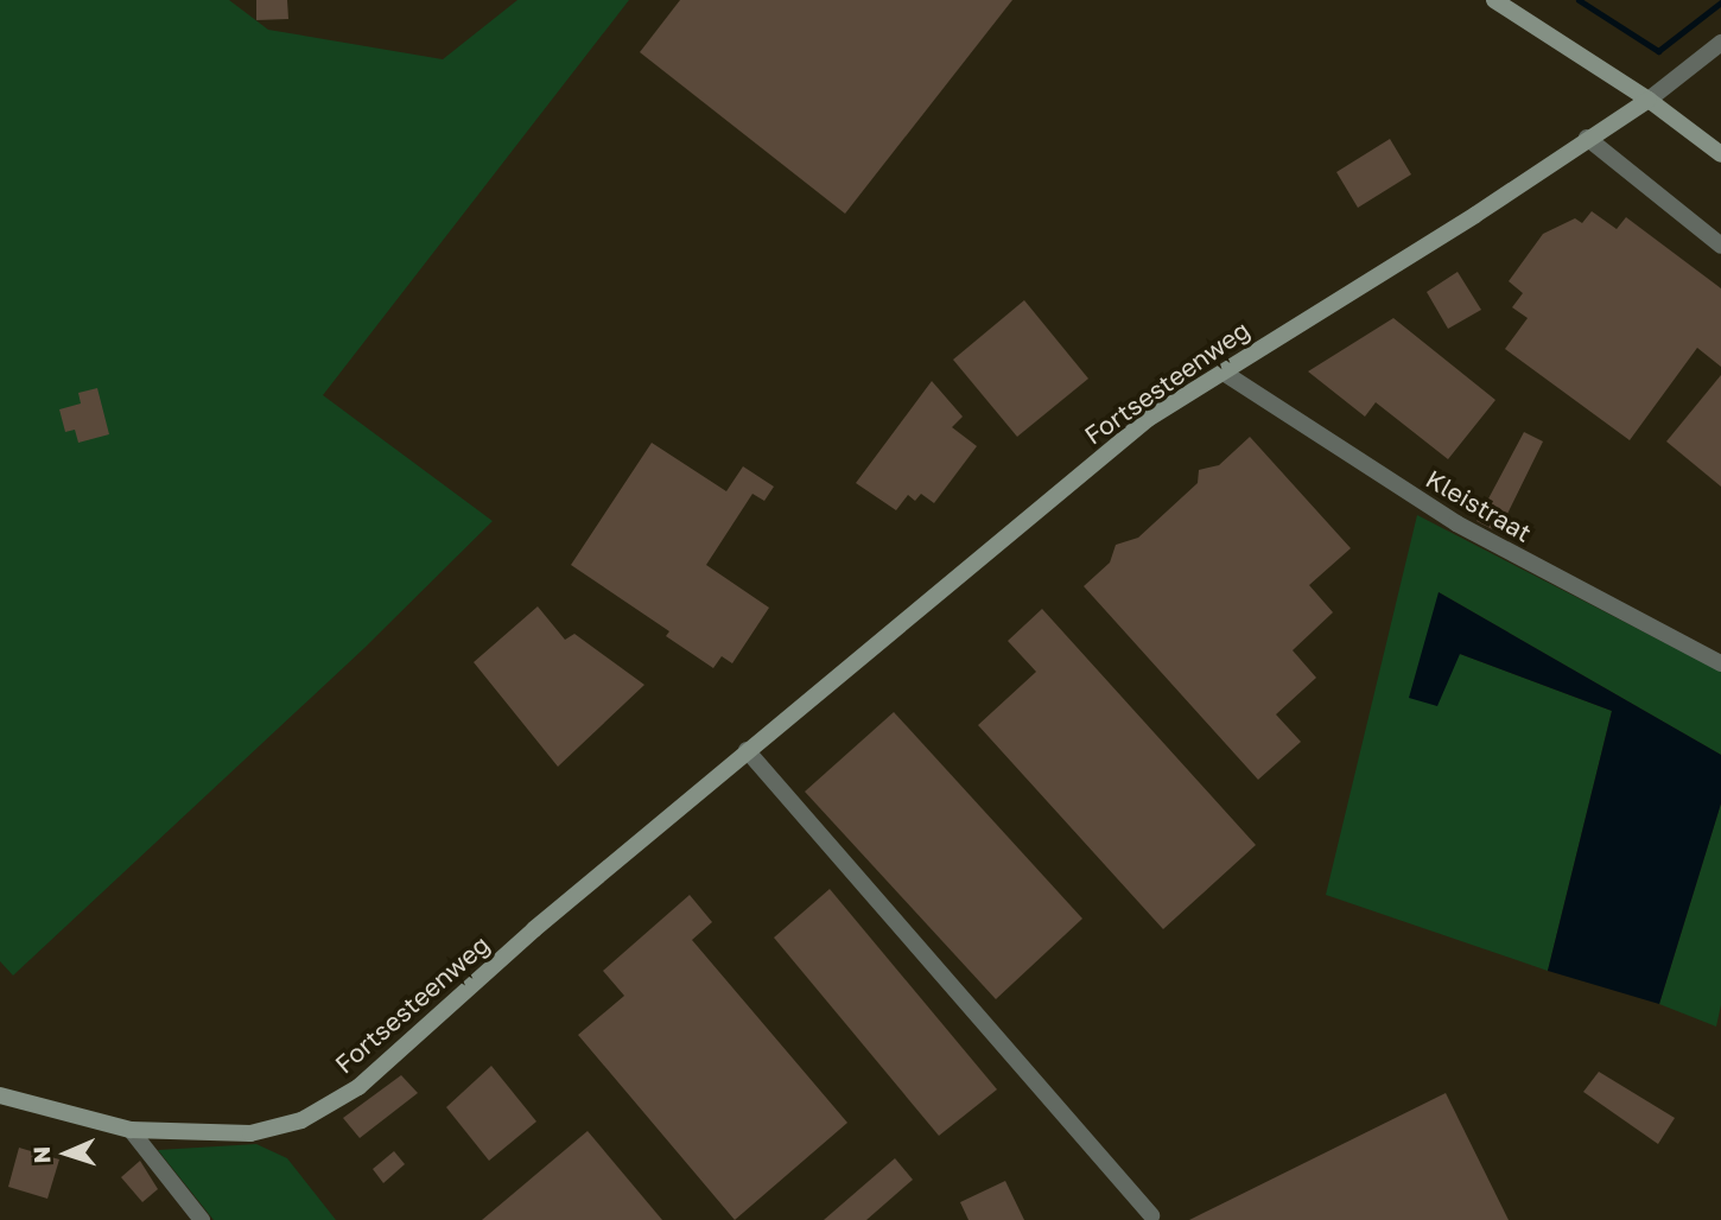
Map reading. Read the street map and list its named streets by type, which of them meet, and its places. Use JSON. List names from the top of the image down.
{
  "streets": {
    "street": ["Fortsesteenweg", "Kleistraat"]
  },
  "crossings": [
    ["Fortsesteenweg", "Kleistraat"]
  ],
  "north": "left"
}
